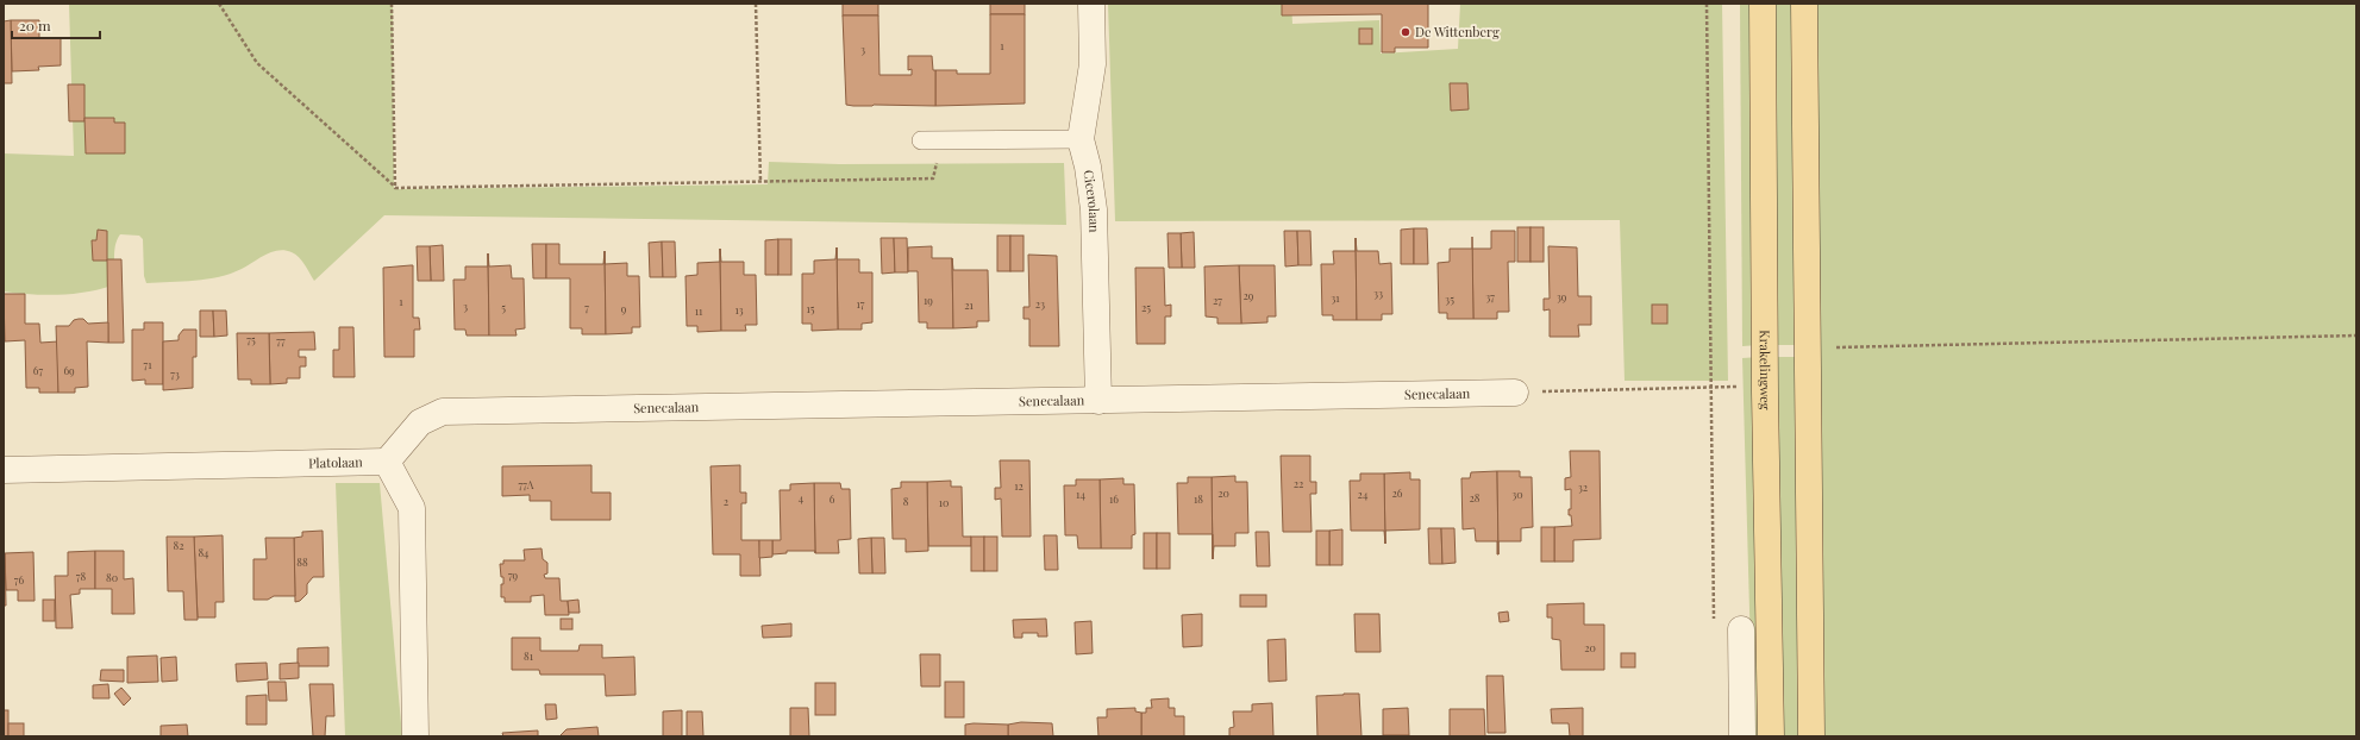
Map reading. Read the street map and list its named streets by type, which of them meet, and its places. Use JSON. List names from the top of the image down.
{
  "streets": {
    "main road": ["Krakelingweg"],
    "street": ["Cicerolaan", "Senecalaan", "Platolaan"]
  },
  "crossings": [
    ["Cicerolaan", "Senecalaan"],
    ["Senecalaan", "Platolaan"]
  ],
  "places": ["De Wittenberg"],
  "house_numbers": [
    "1",
    "3",
    "33",
    "29",
    "37",
    "39",
    "31",
    "35",
    "19",
    "27",
    "1",
    "17",
    "23",
    "21",
    "3",
    "5",
    "7",
    "25",
    "9",
    "15",
    "13",
    "11",
    "75",
    "77",
    "71",
    "67",
    "69",
    "73",
    "22",
    "77A",
    "12",
    "32",
    "20",
    "26",
    "14",
    "24",
    "30",
    "4",
    "28",
    "6",
    "16",
    "18",
    "2",
    "8",
    "10",
    "82",
    "84",
    "88",
    "79",
    "78",
    "80",
    "76",
    "20",
    "81"
  ],
  "scale_bar": "20 m"
}
